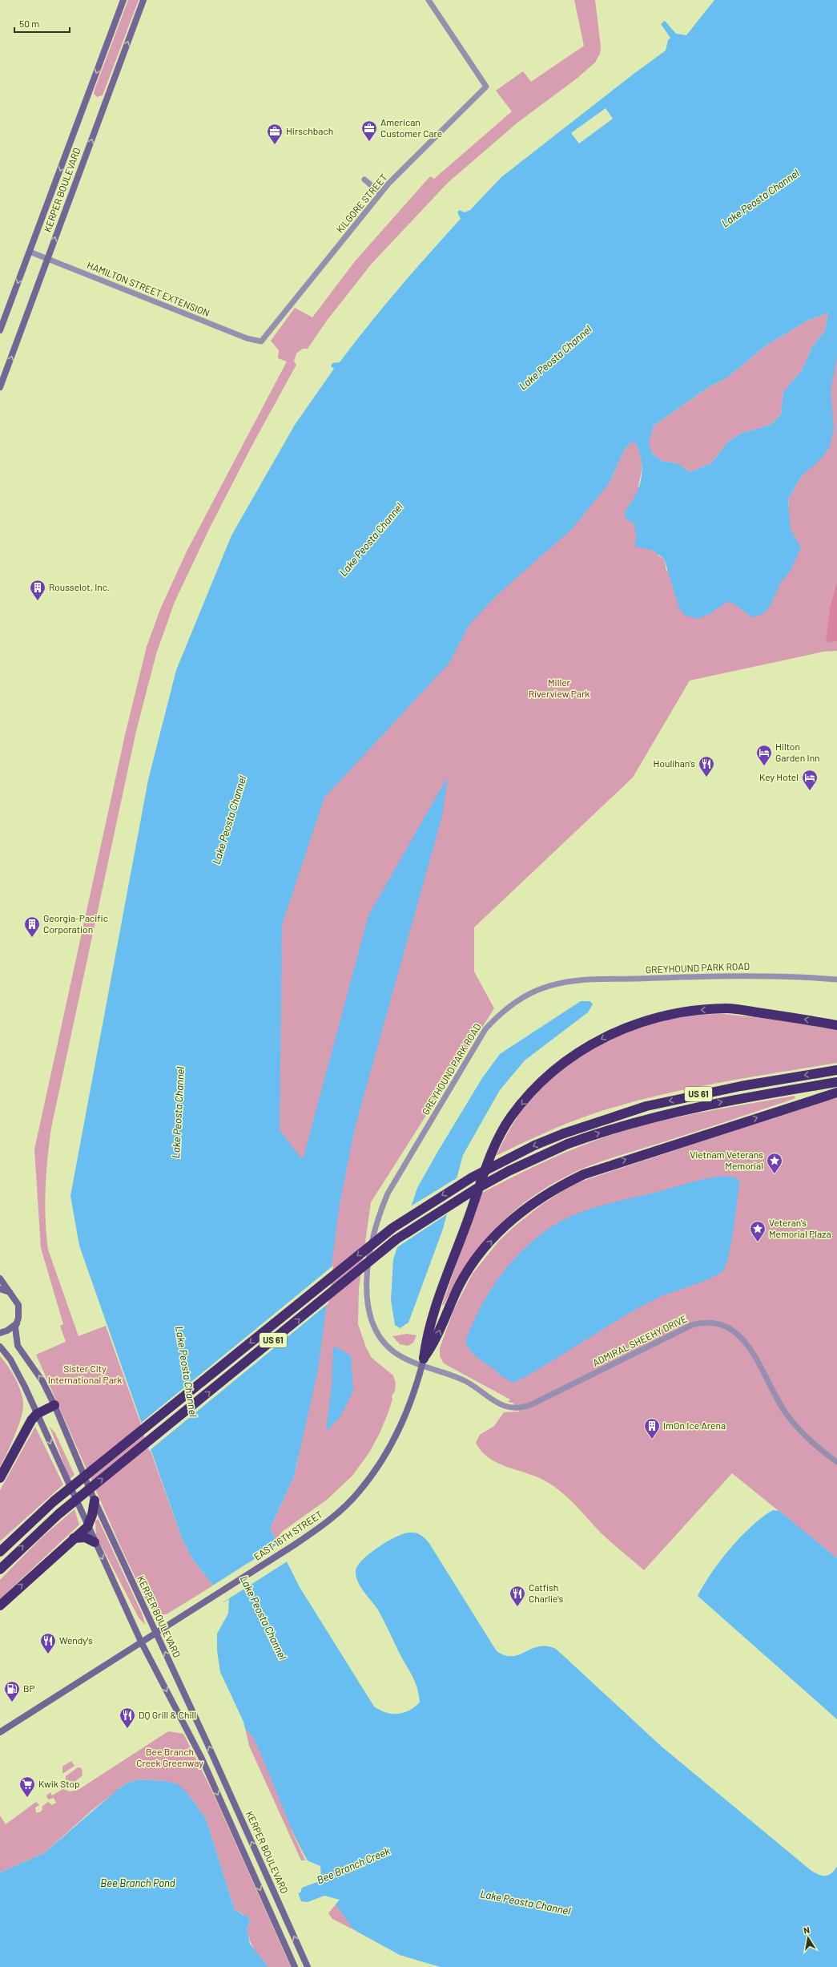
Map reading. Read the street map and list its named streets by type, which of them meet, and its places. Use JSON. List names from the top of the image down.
{
  "streets": {
    "highway": ["US 61"],
    "main road": ["KERPER BOULEVARD", "EAST 16TH STREET"],
    "street": [
      "KILGORE STREET",
      "HAMILTON STREET EXTENSION",
      "GREYHOUND PARK ROAD",
      "ADMIRAL SHEEHY DRIVE"
    ]
  },
  "crossings": [
    ["KERPER BOULEVARD", "HAMILTON STREET EXTENSION"],
    ["KERPER BOULEVARD", "EAST 16TH STREET"],
    ["KILGORE STREET", "HAMILTON STREET EXTENSION"],
    ["GREYHOUND PARK ROAD", "ADMIRAL SHEEHY DRIVE"],
    ["GREYHOUND PARK ROAD", "EAST 16TH STREET"],
    ["ADMIRAL SHEEHY DRIVE", "EAST 16TH STREET"]
  ],
  "water": ["Lake Peosta Channel", "Bee Branch Creek", "Bee Branch Pond"],
  "parks": ["Miller Riverview Park", "Sister City International Park", "Bee Branch Creek Greenway"],
  "places": {
    "office": ["American Customer Care", "Hirschbach"],
    "building": ["Rousselot, Inc.", "Georgia-Pacific Corporation", "ImOn Ice Arena"],
    "hotel": ["Hilton Garden Inn", "Key Hotel"],
    "restaurant": [
      "Houlihan's",
      "Catfish Charlie's",
      "Wendy's",
      "DQ Grill & Chill"
    ],
    "place": ["Vietnam Veterans Memorial", "Veteran's Memorial Plaza"],
    "fuel station": ["BP"],
    "supermarket": ["Kwik Stop"]
  },
  "scale_bar": "50 m",
  "north": "top"
}
